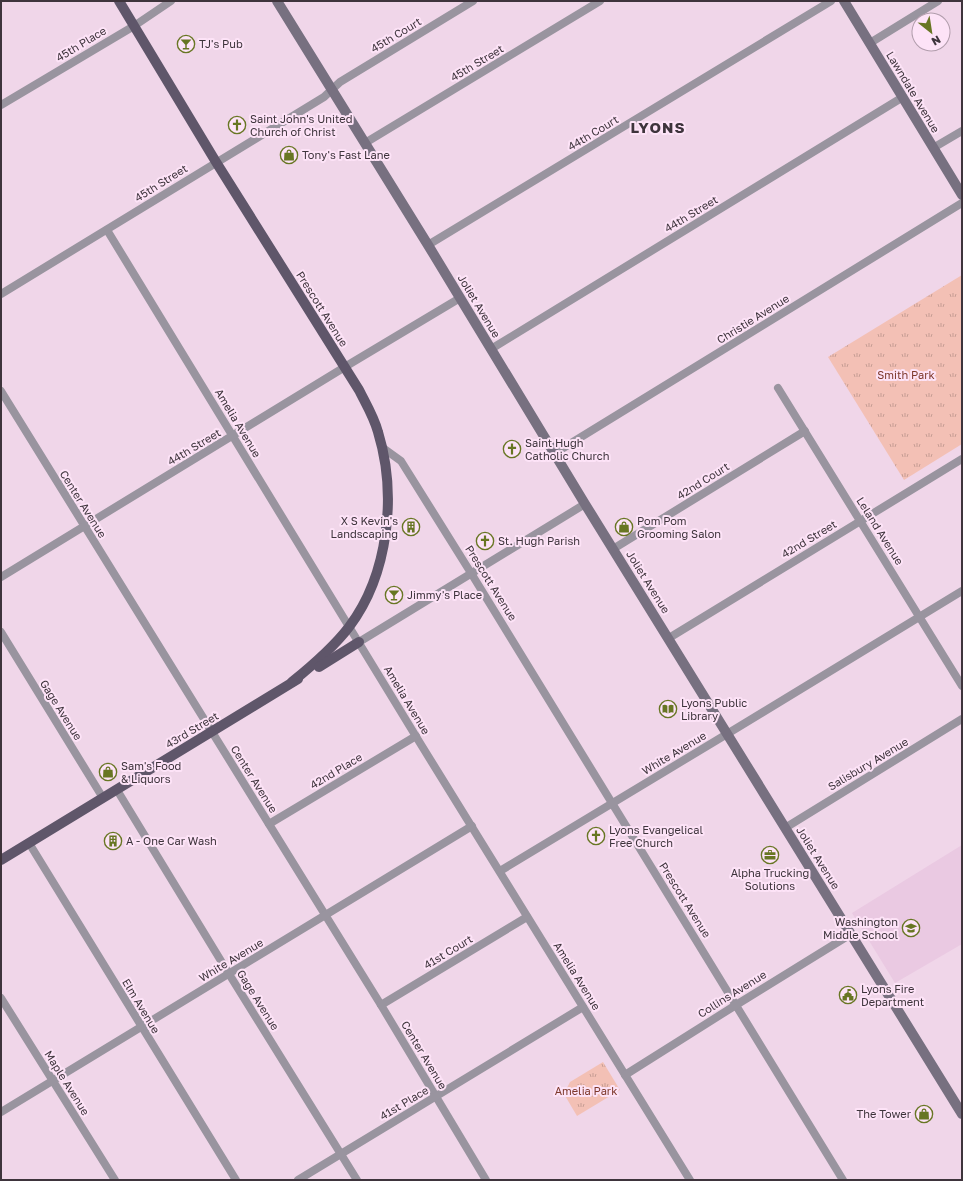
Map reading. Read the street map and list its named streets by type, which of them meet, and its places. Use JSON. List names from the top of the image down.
{
  "streets": {
    "main road": ["Prescott Avenue", "43rd Street"],
    "street": [
      "45th Court",
      "45th Place",
      "45th Street",
      "Lawndale Avenue",
      "44th Court",
      "44th Street",
      "Joliet Avenue",
      "Christie Avenue",
      "Amelia Avenue",
      "42nd Court",
      "Center Avenue",
      "Leland Avenue",
      "42nd Street",
      "Gage Avenue",
      "White Avenue",
      "Salisbury Avenue",
      "42nd Place",
      "41st Court",
      "Collins Avenue",
      "Elm Avenue",
      "Maple Avenue",
      "41st Place"
    ]
  },
  "crossings": [
    ["45th Court", "45th Street"],
    ["45th Court", "Joliet Avenue"],
    ["45th Place", "Prescott Avenue"],
    ["45th Street", "Joliet Avenue"],
    ["45th Street", "Prescott Avenue"],
    ["45th Street", "Amelia Avenue"],
    ["Lawndale Avenue", "44th Street"],
    ["44th Court", "Joliet Avenue"],
    ["44th Street", "Joliet Avenue"],
    ["44th Street", "Prescott Avenue"],
    ["44th Street", "Amelia Avenue"],
    ["44th Street", "Center Avenue"],
    ["Joliet Avenue", "Christie Avenue"],
    ["Joliet Avenue", "42nd Court"],
    ["Joliet Avenue", "42nd Street"],
    ["Joliet Avenue", "White Avenue"],
    ["Joliet Avenue", "Salisbury Avenue"],
    ["Joliet Avenue", "Collins Avenue"],
    ["Prescott Avenue", "White Avenue"],
    ["Prescott Avenue", "Collins Avenue"],
    ["Amelia Avenue", "White Avenue"],
    ["Amelia Avenue", "42nd Place"],
    ["Amelia Avenue", "41st Court"],
    ["Amelia Avenue", "Collins Avenue"],
    ["Amelia Avenue", "41st Place"],
    ["42nd Court", "Leland Avenue"],
    ["Center Avenue", "43rd Street"],
    ["Center Avenue", "White Avenue"],
    ["Center Avenue", "42nd Place"],
    ["Center Avenue", "41st Court"],
    ["Center Avenue", "41st Place"],
    ["Leland Avenue", "42nd Street"],
    ["Leland Avenue", "White Avenue"],
    ["Gage Avenue", "43rd Street"],
    ["Gage Avenue", "White Avenue"],
    ["Gage Avenue", "41st Place"],
    ["43rd Street", "Elm Avenue"],
    ["White Avenue", "Elm Avenue"],
    ["White Avenue", "Maple Avenue"]
  ],
  "districts": ["LYONS"],
  "parks": ["Smith Park", "Amelia Park"],
  "places": {
    "bar": ["TJ's Pub", "Jimmy's Place"],
    "church": [
      "Saint John's United Church of Christ",
      "Saint Hugh Catholic Church",
      "St. Hugh Parish",
      "Lyons Evangelical Free Church"
    ],
    "shop": [
      "Tony's Fast Lane",
      "Pom Pom Grooming Salon",
      "Sam's Food & Liquors",
      "The Tower"
    ],
    "building": ["X S Kevin's Landscaping", "A - One Car Wash"],
    "library": ["Lyons Public Library"],
    "office": ["Alpha Trucking Solutions"],
    "school or university": ["Washington Middle School"],
    "public building": ["Lyons Fire Department"]
  },
  "north": "bottom right"
}
